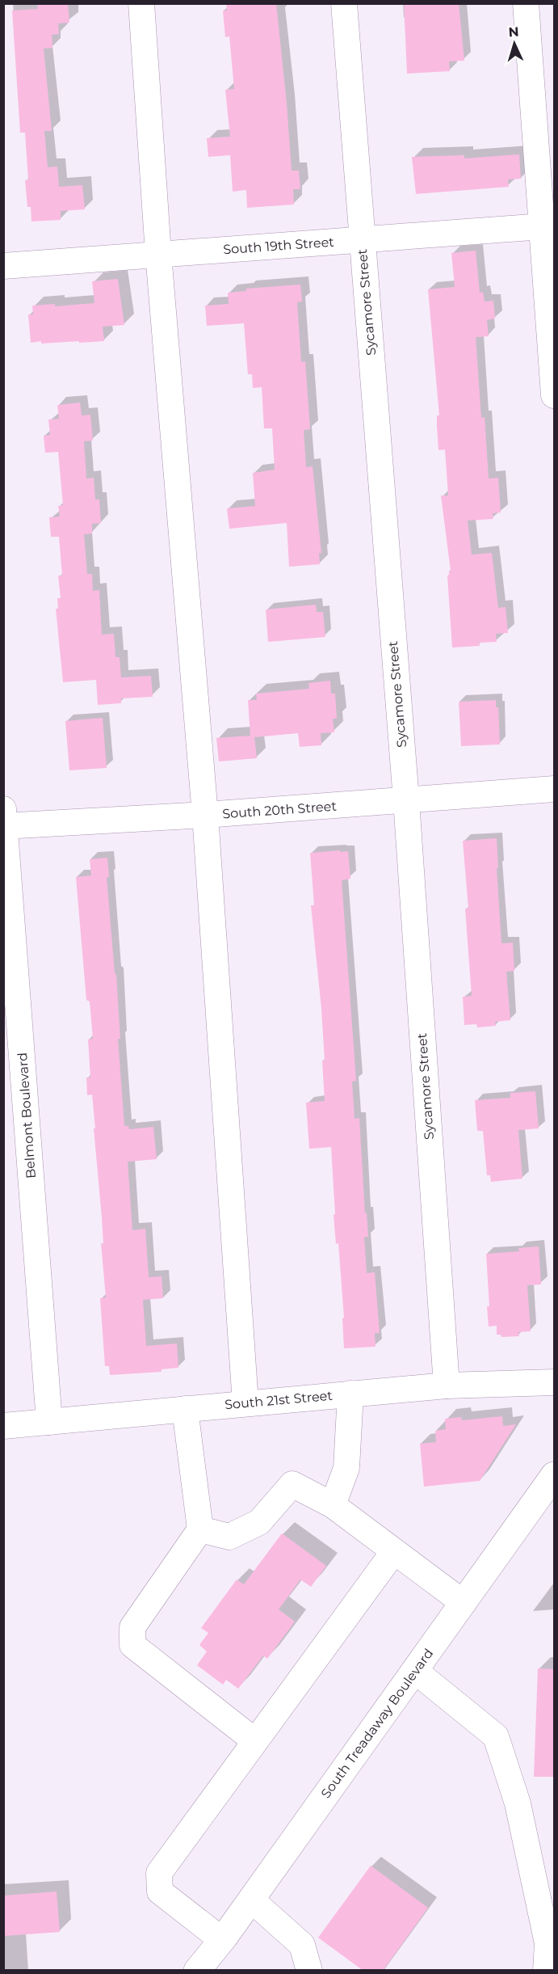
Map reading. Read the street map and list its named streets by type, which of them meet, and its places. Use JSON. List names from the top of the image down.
{
  "streets": {
    "main road": ["South Treadaway Boulevard"],
    "street": [
      "South 19th Street",
      "Sycamore Street",
      "South 20th Street",
      "Belmont Boulevard",
      "South 21st Street"
    ]
  },
  "crossings": [
    ["South 19th Street", "Sycamore Street"],
    ["Sycamore Street", "South 20th Street"],
    ["Sycamore Street", "South 21st Street"],
    ["South 20th Street", "Belmont Boulevard"],
    ["Belmont Boulevard", "South 21st Street"]
  ],
  "north": "top"
}
